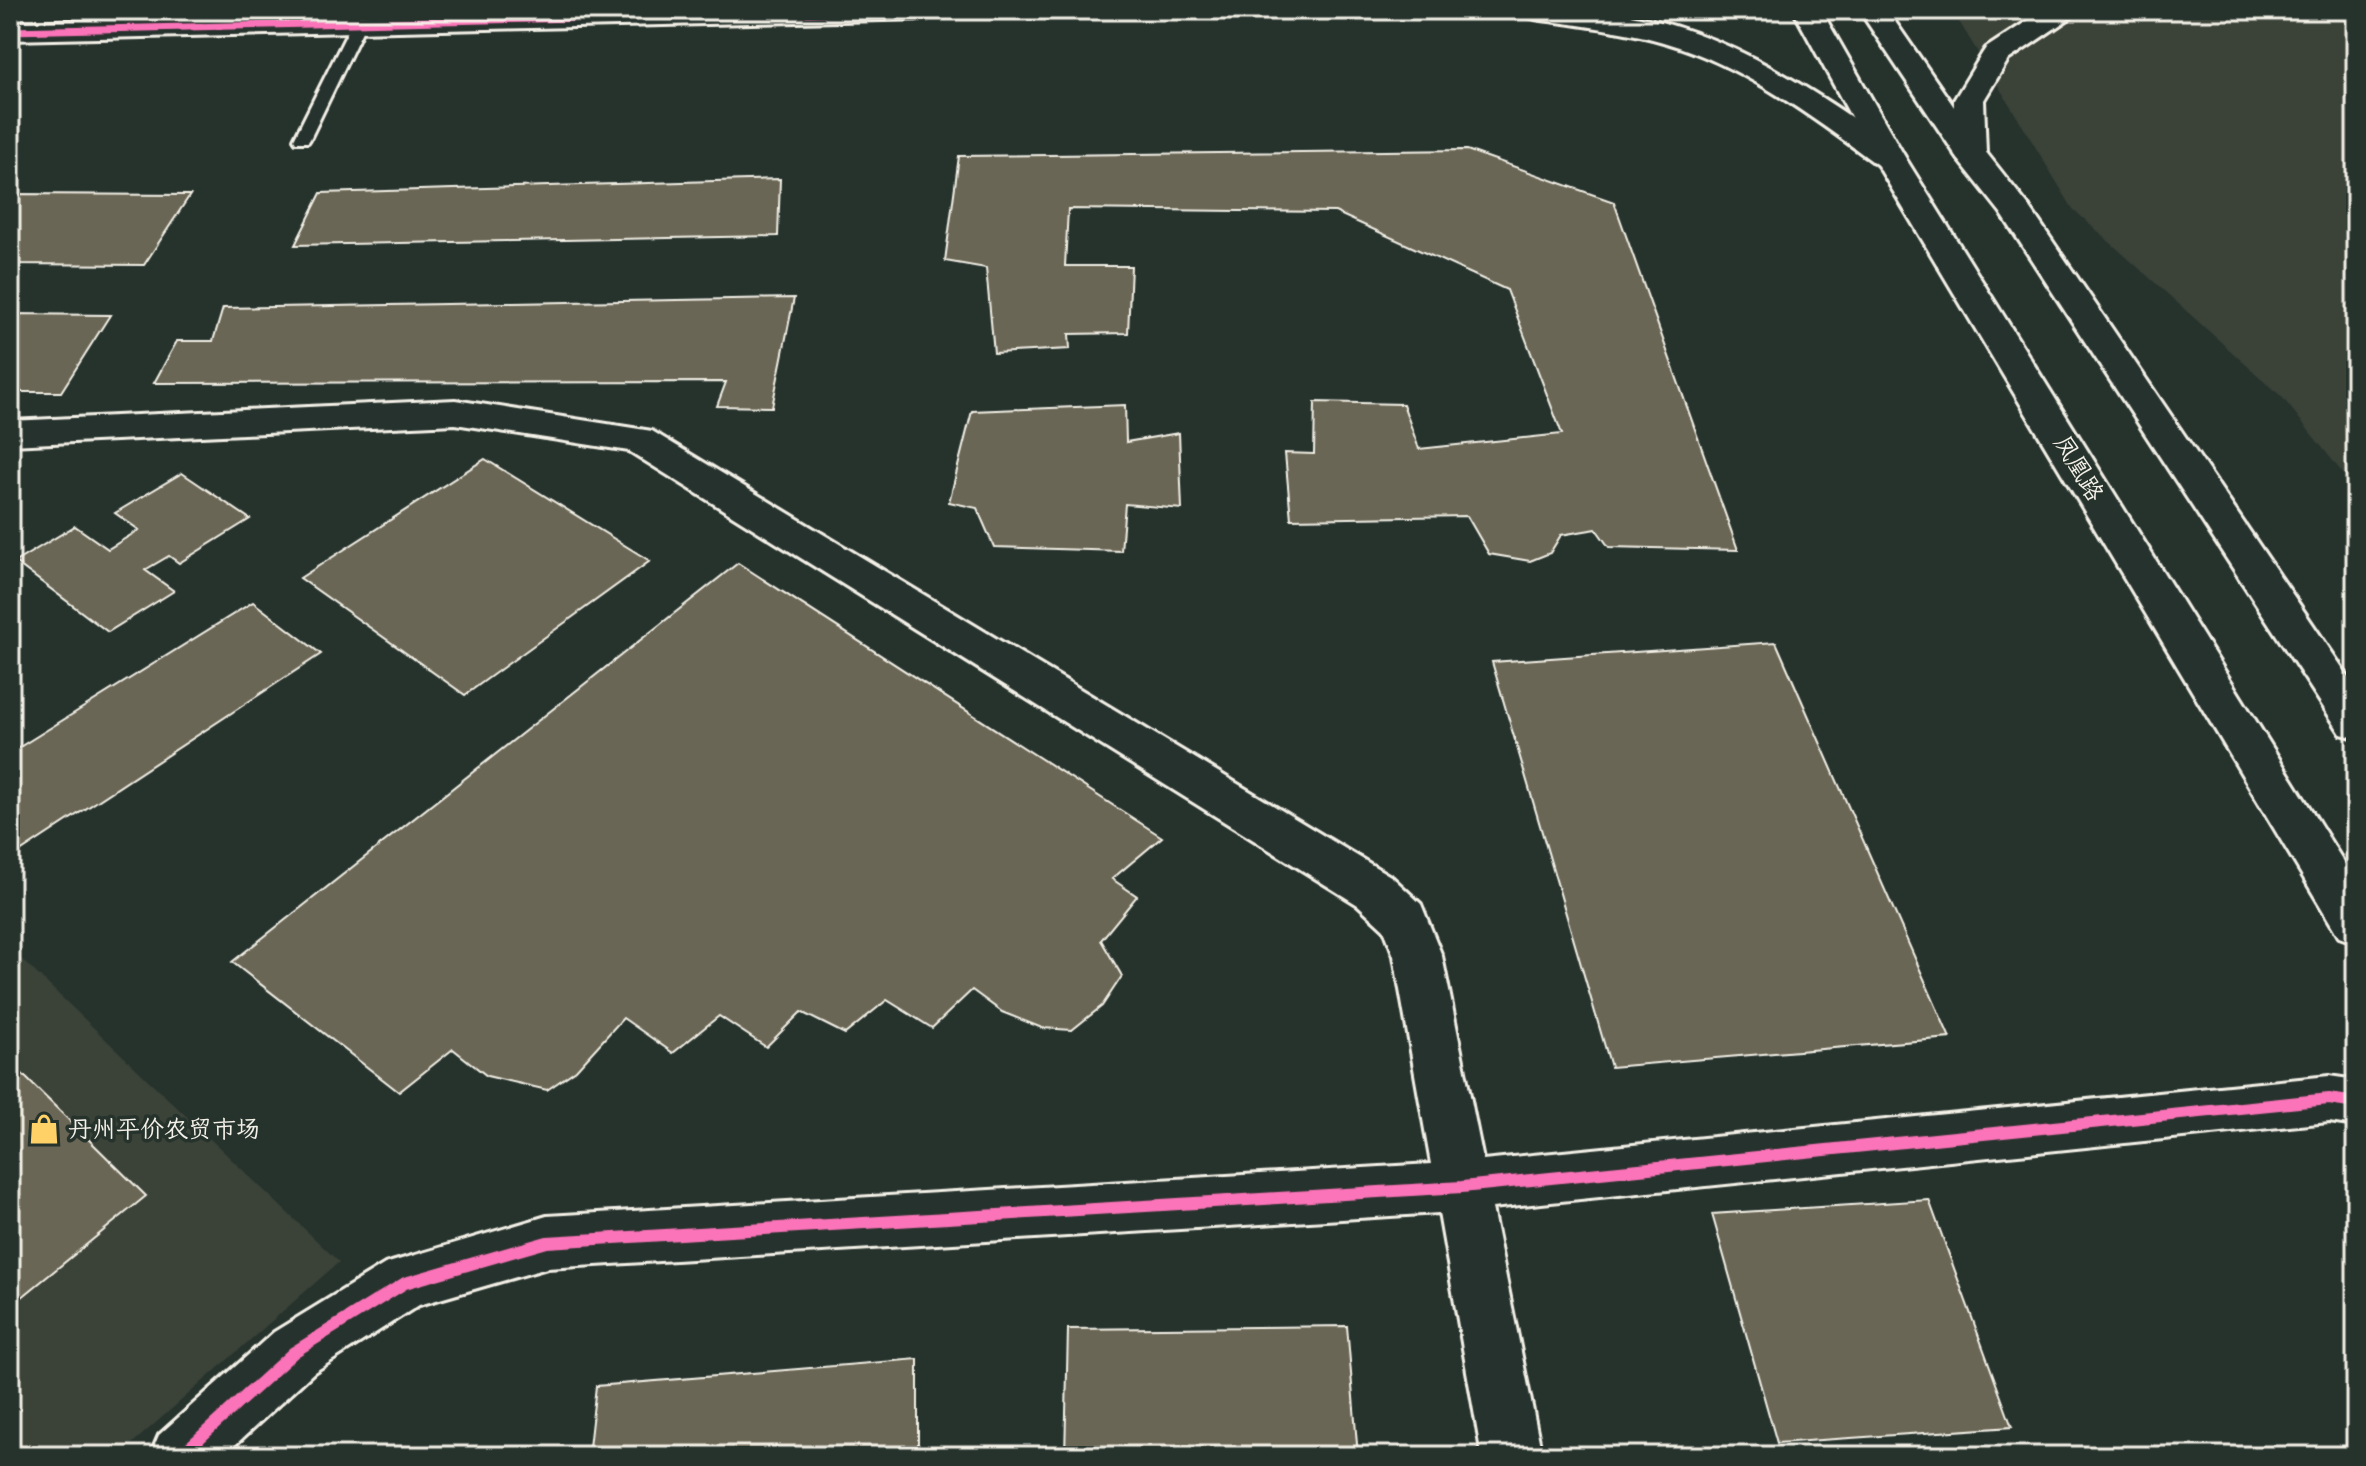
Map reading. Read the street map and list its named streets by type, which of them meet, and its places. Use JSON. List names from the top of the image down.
{
  "streets": {
    "main road": ["凤凰路"]
  },
  "places": {
    "shop": ["丹州平价农贸市场"]
  }
}
